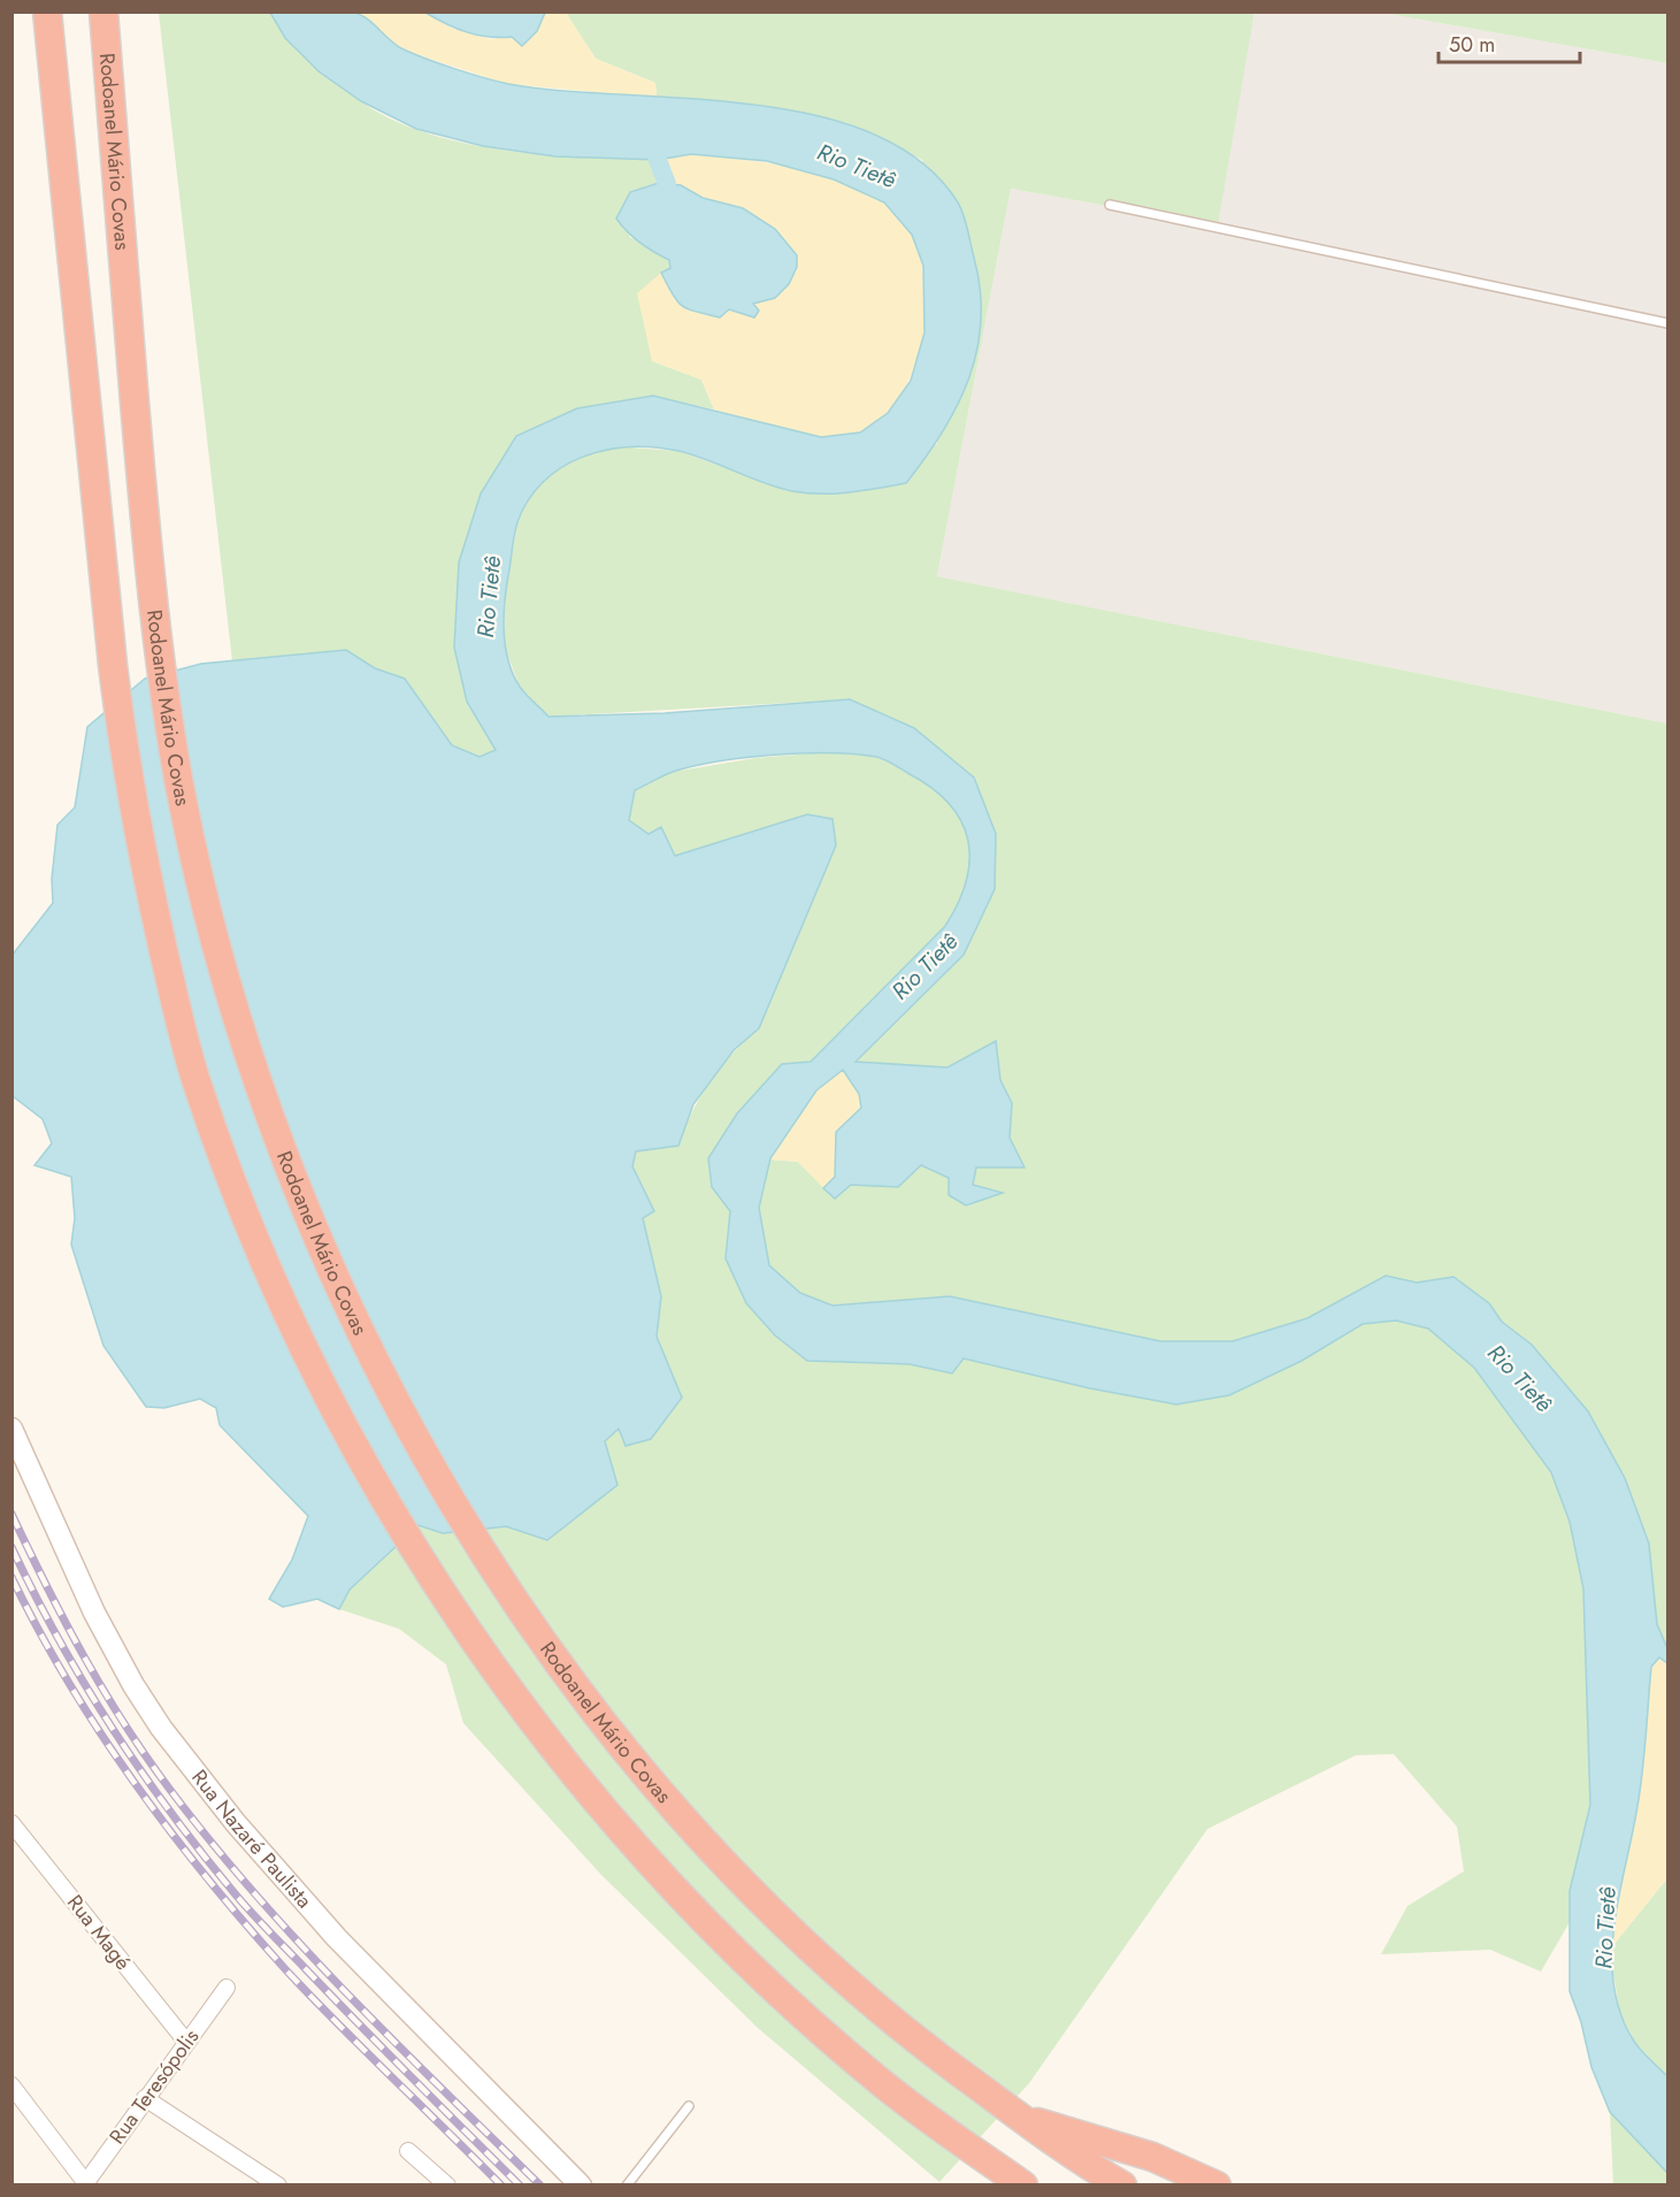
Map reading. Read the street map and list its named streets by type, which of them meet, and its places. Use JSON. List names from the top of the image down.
{
  "streets": {
    "highway": ["Rodoanel Mário Covas"],
    "main road": ["Rua Nazaré Paulista"],
    "street": ["Rua Magé", "Rua Teresópolis"]
  },
  "crossings": [
    ["Rua Magé", "Rua Teresópolis"]
  ],
  "water": ["Rio Tietê"],
  "scale_bar": "50 m"
}
